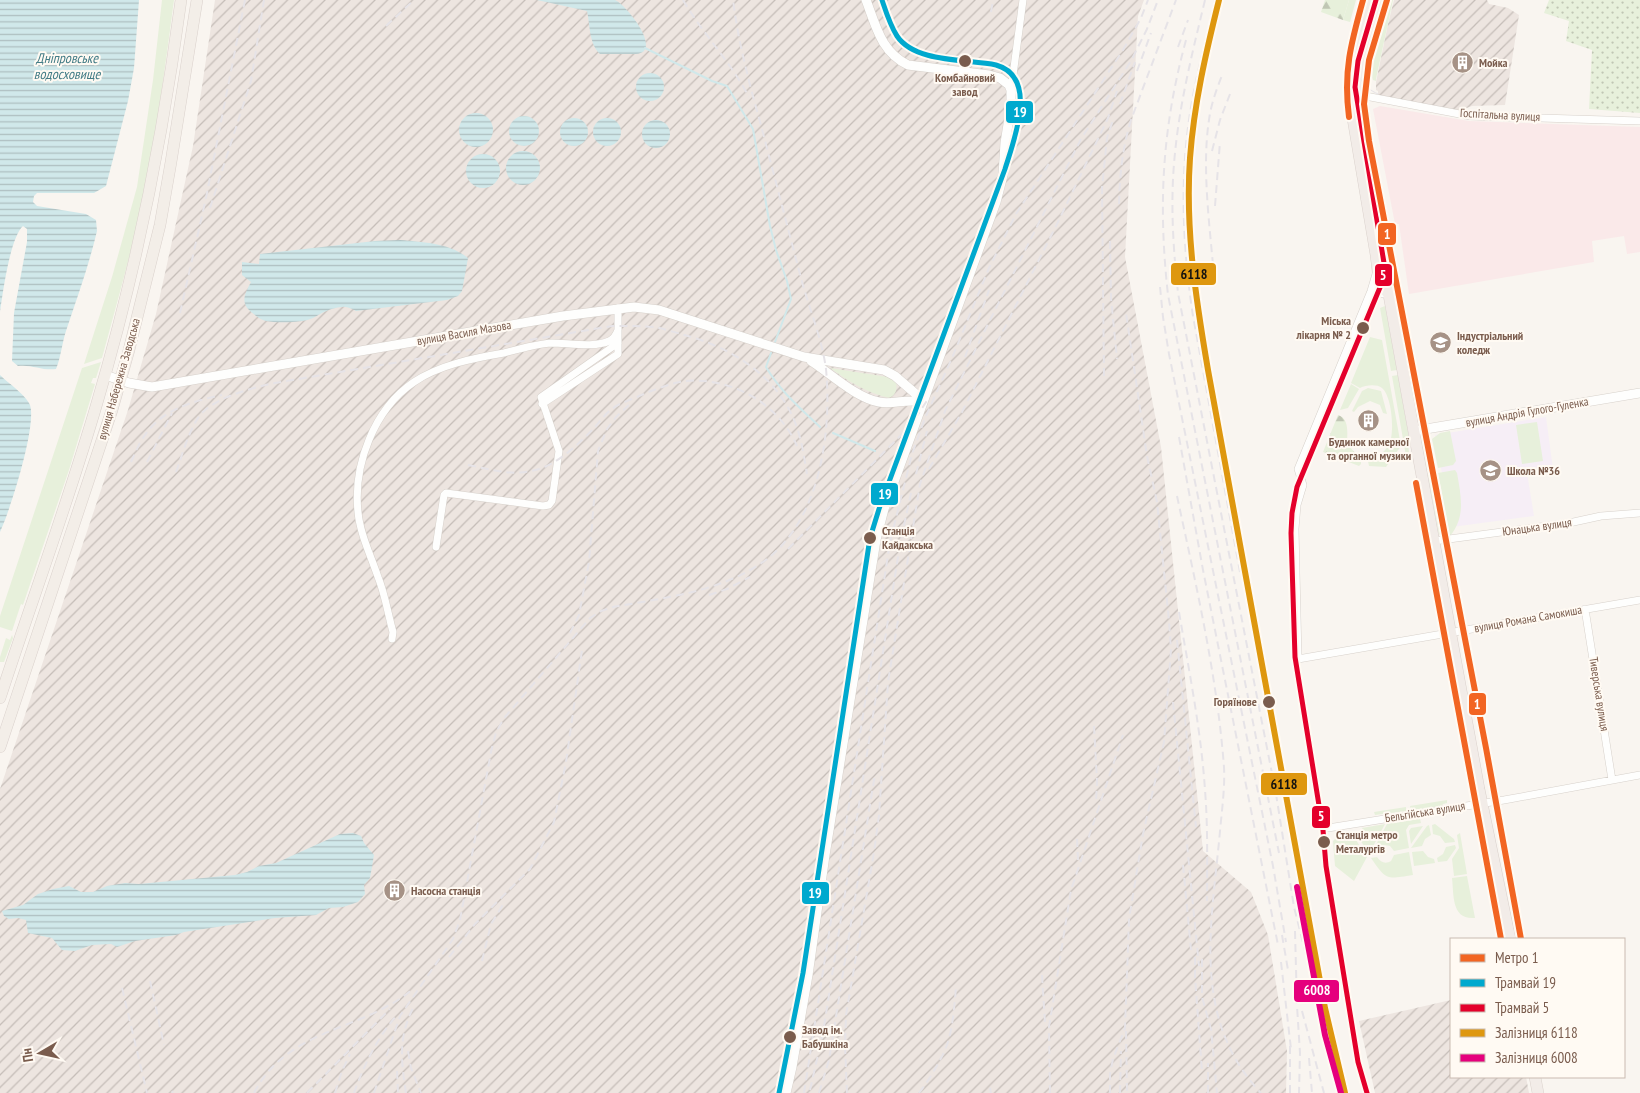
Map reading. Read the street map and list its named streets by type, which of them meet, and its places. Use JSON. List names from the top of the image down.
{
  "streets": {
    "main road": ["вулиця Набережна Заводська"],
    "street": [
      "Госпітальна вулиця",
      "вулиця Василя Мазова",
      "вулиця Андрія Гулого-Гуленка",
      "Юнацька вулиця",
      "вулиця Романа Самокиша",
      "Тиверська вулиця",
      "Бельгійська вулиця"
    ]
  },
  "crossings": [
    ["вулиця Василя Мазова", "вулиця Набережна Заводська"],
    ["вулиця Романа Самокиша", "Тиверська вулиця"],
    ["Тиверська вулиця", "Бельгійська вулиця"]
  ],
  "water": ["Дніпровське водосховище"],
  "places": {
    "other": [
      "Комбайновий завод",
      "Міська лікарня № 2",
      "Станція Кайдакська",
      "Горяїнове",
      "Станція метро Металургів",
      "Завод ім. Бабушкіна"
    ],
    "building": ["Мойка", "Будинок камерної та органної музики", "Насосна станція"],
    "school or university": ["Індустріальний коледж", "Школа №36"]
  },
  "lines": [
    "metro line 1",
    "tram line 19",
    "tram line 5",
    "rail line 6118",
    "rail line 6008"
  ],
  "legend": [
    "Метро 1",
    "Трамвай 19",
    "Трамвай 5",
    "Залізниця 6118",
    "Залізниця 6008"
  ],
  "north": "left"
}
